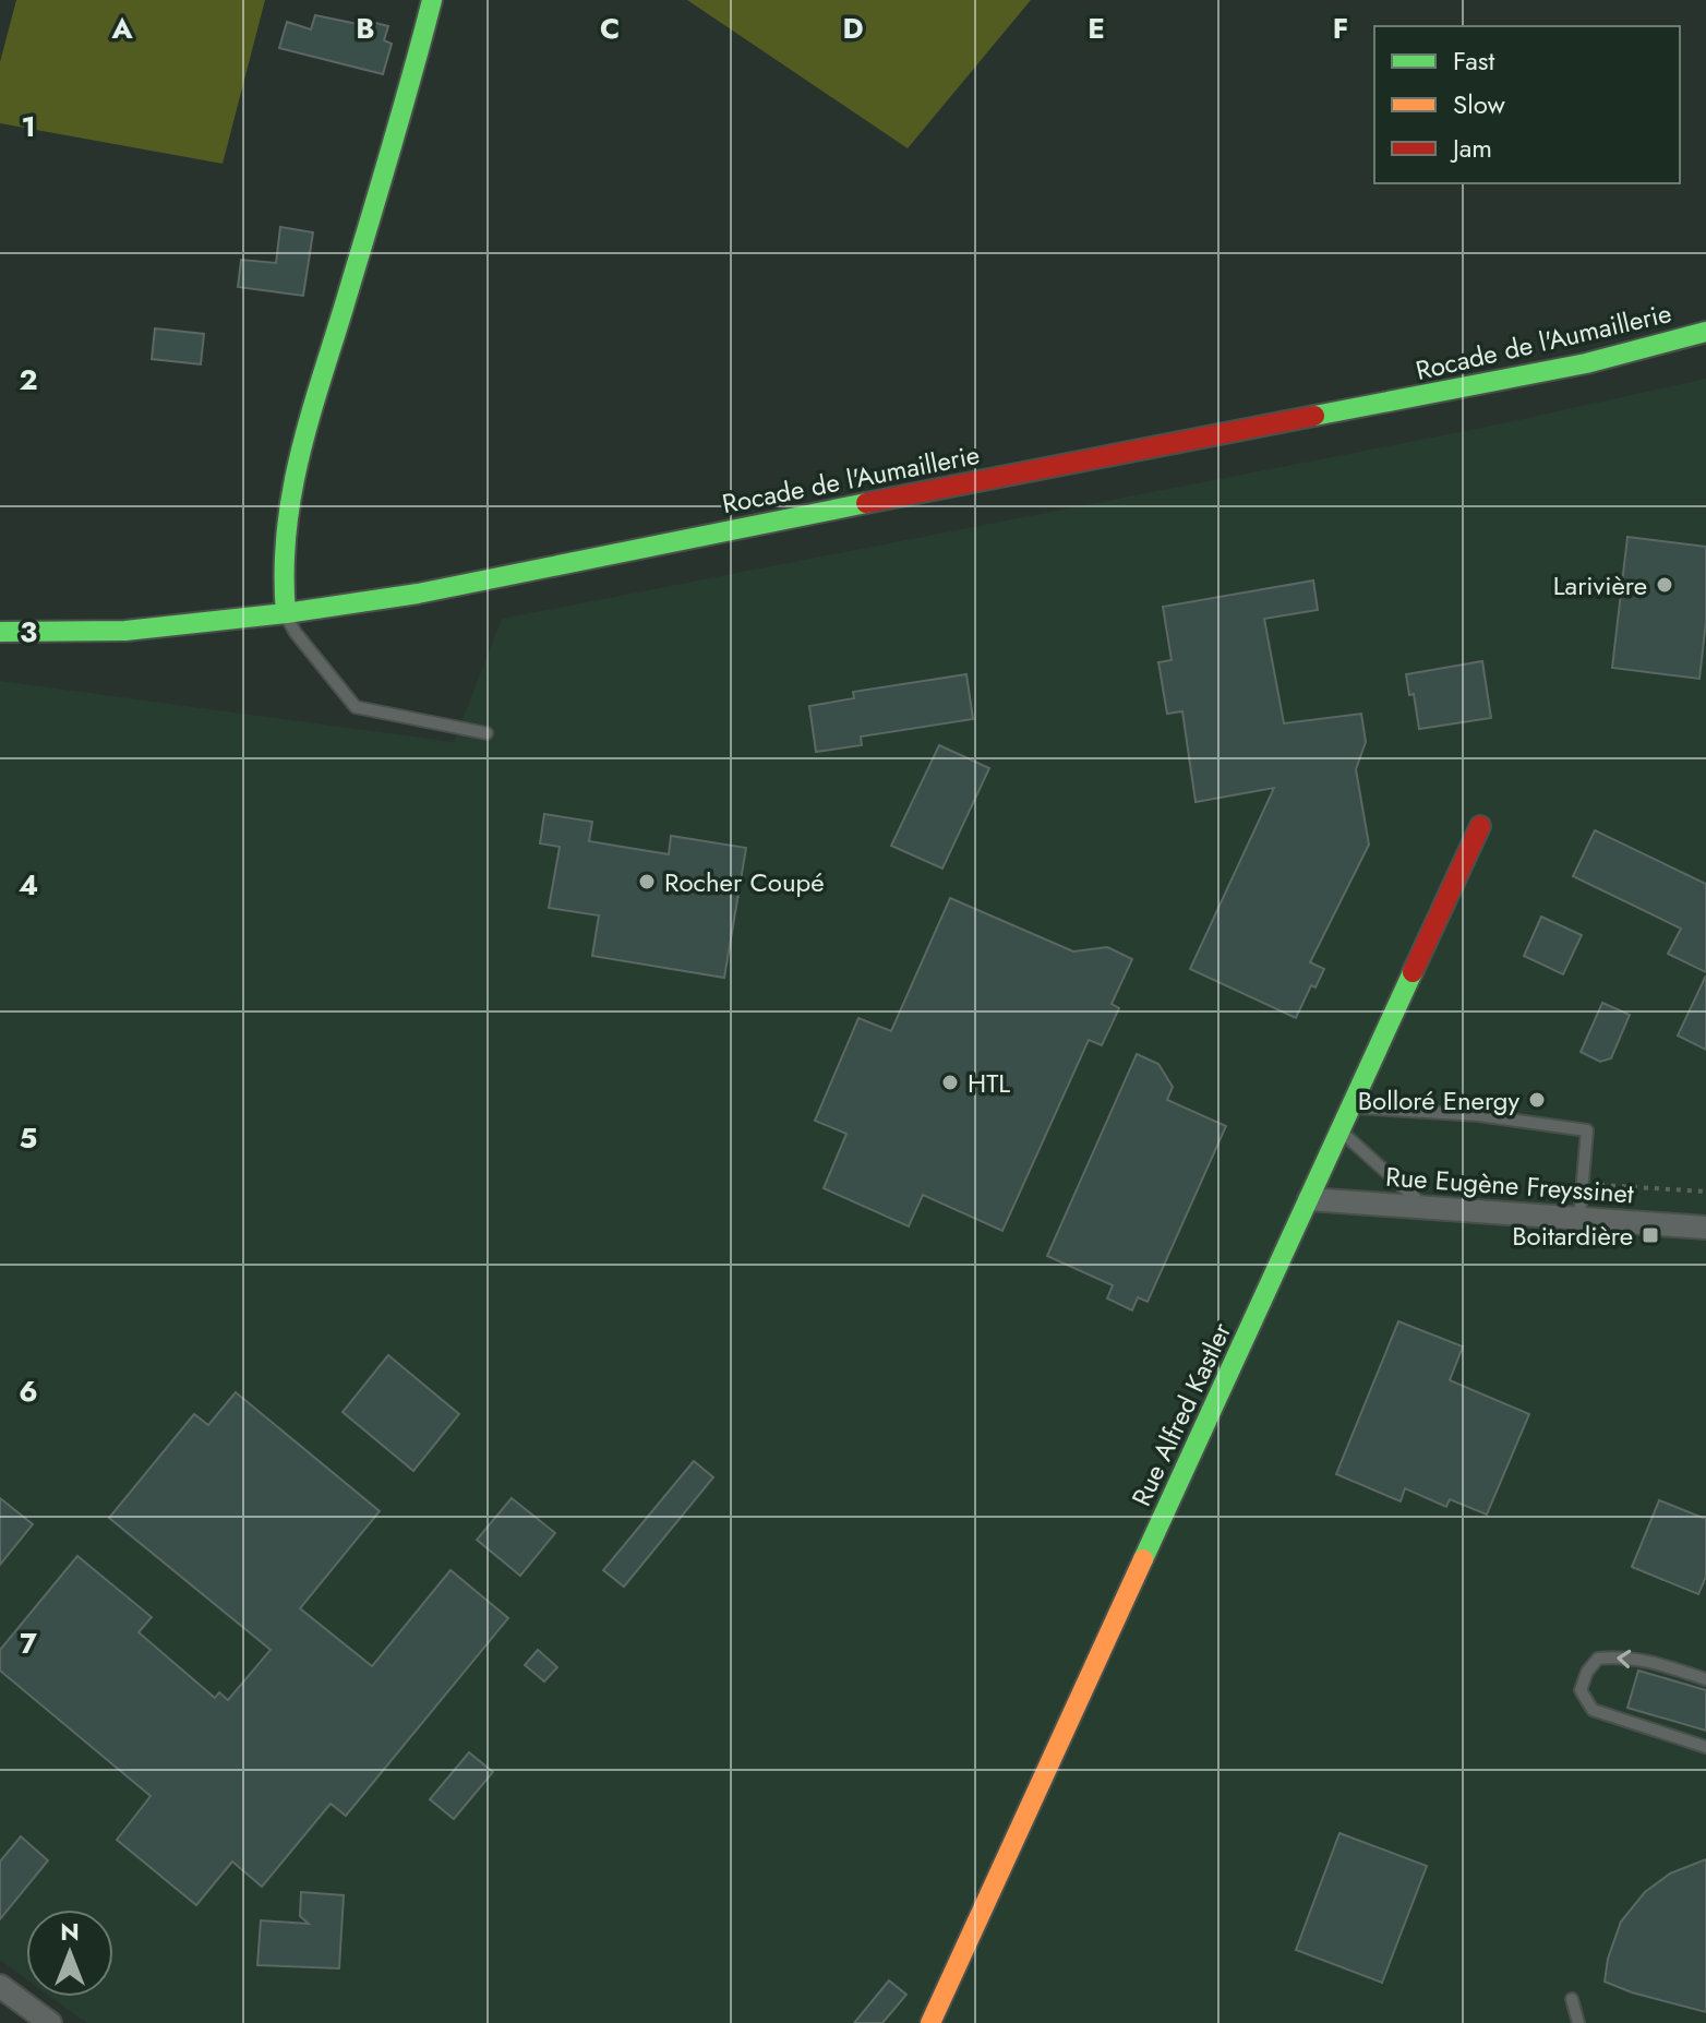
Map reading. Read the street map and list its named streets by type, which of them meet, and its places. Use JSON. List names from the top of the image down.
{
  "streets": {
    "street": ["Rocade de l'Aumaillerie", "Rue Eugène Freyssinet", "Rue Alfred Kastler"]
  },
  "crossings": [
    ["Rue Eugène Freyssinet", "Rue Alfred Kastler"]
  ],
  "places": {
    "other": [
      "Larivière",
      "Rocher Coupé",
      "HTL",
      "Bolloré Energy"
    ],
    "transit": ["Boitardière"]
  },
  "legend": ["Fast", "Slow", "Jam"],
  "north": "top",
  "grid": {
    "columns": [
      "A",
      "B",
      "C",
      "D",
      "E",
      "F"
    ],
    "rows": [
      "1",
      "2",
      "3",
      "4",
      "5",
      "6",
      "7"
    ]
  }
}
